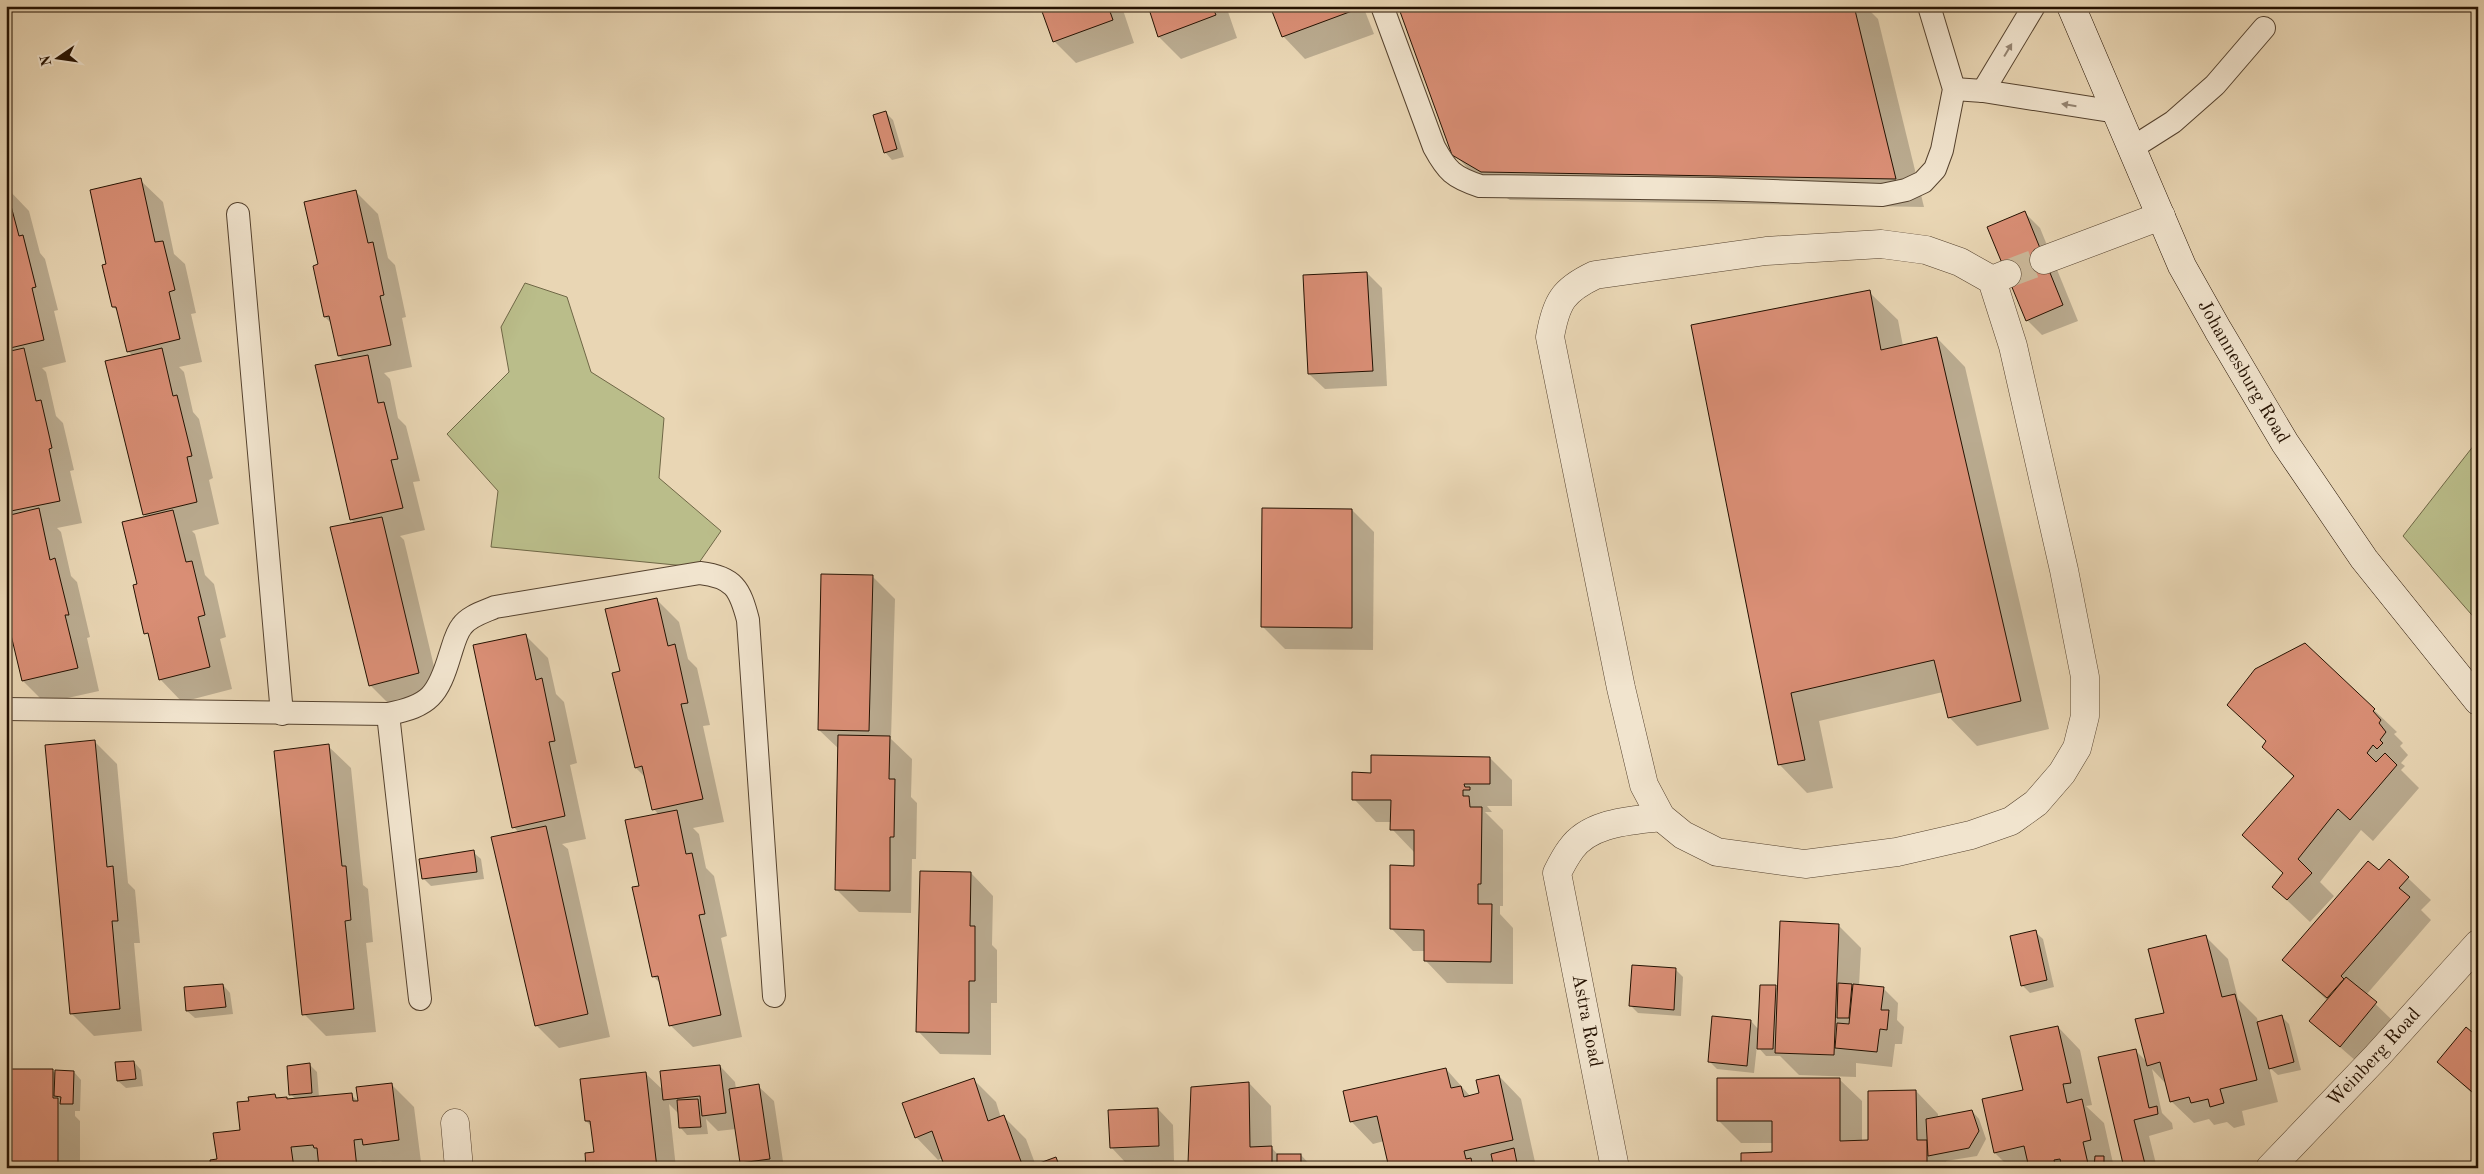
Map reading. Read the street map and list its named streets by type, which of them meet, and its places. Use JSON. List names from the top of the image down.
{
  "streets": {
    "street": ["Johannesburg Road", "Astra Road", "Weinberg Road"]
  },
  "north": "left"
}
